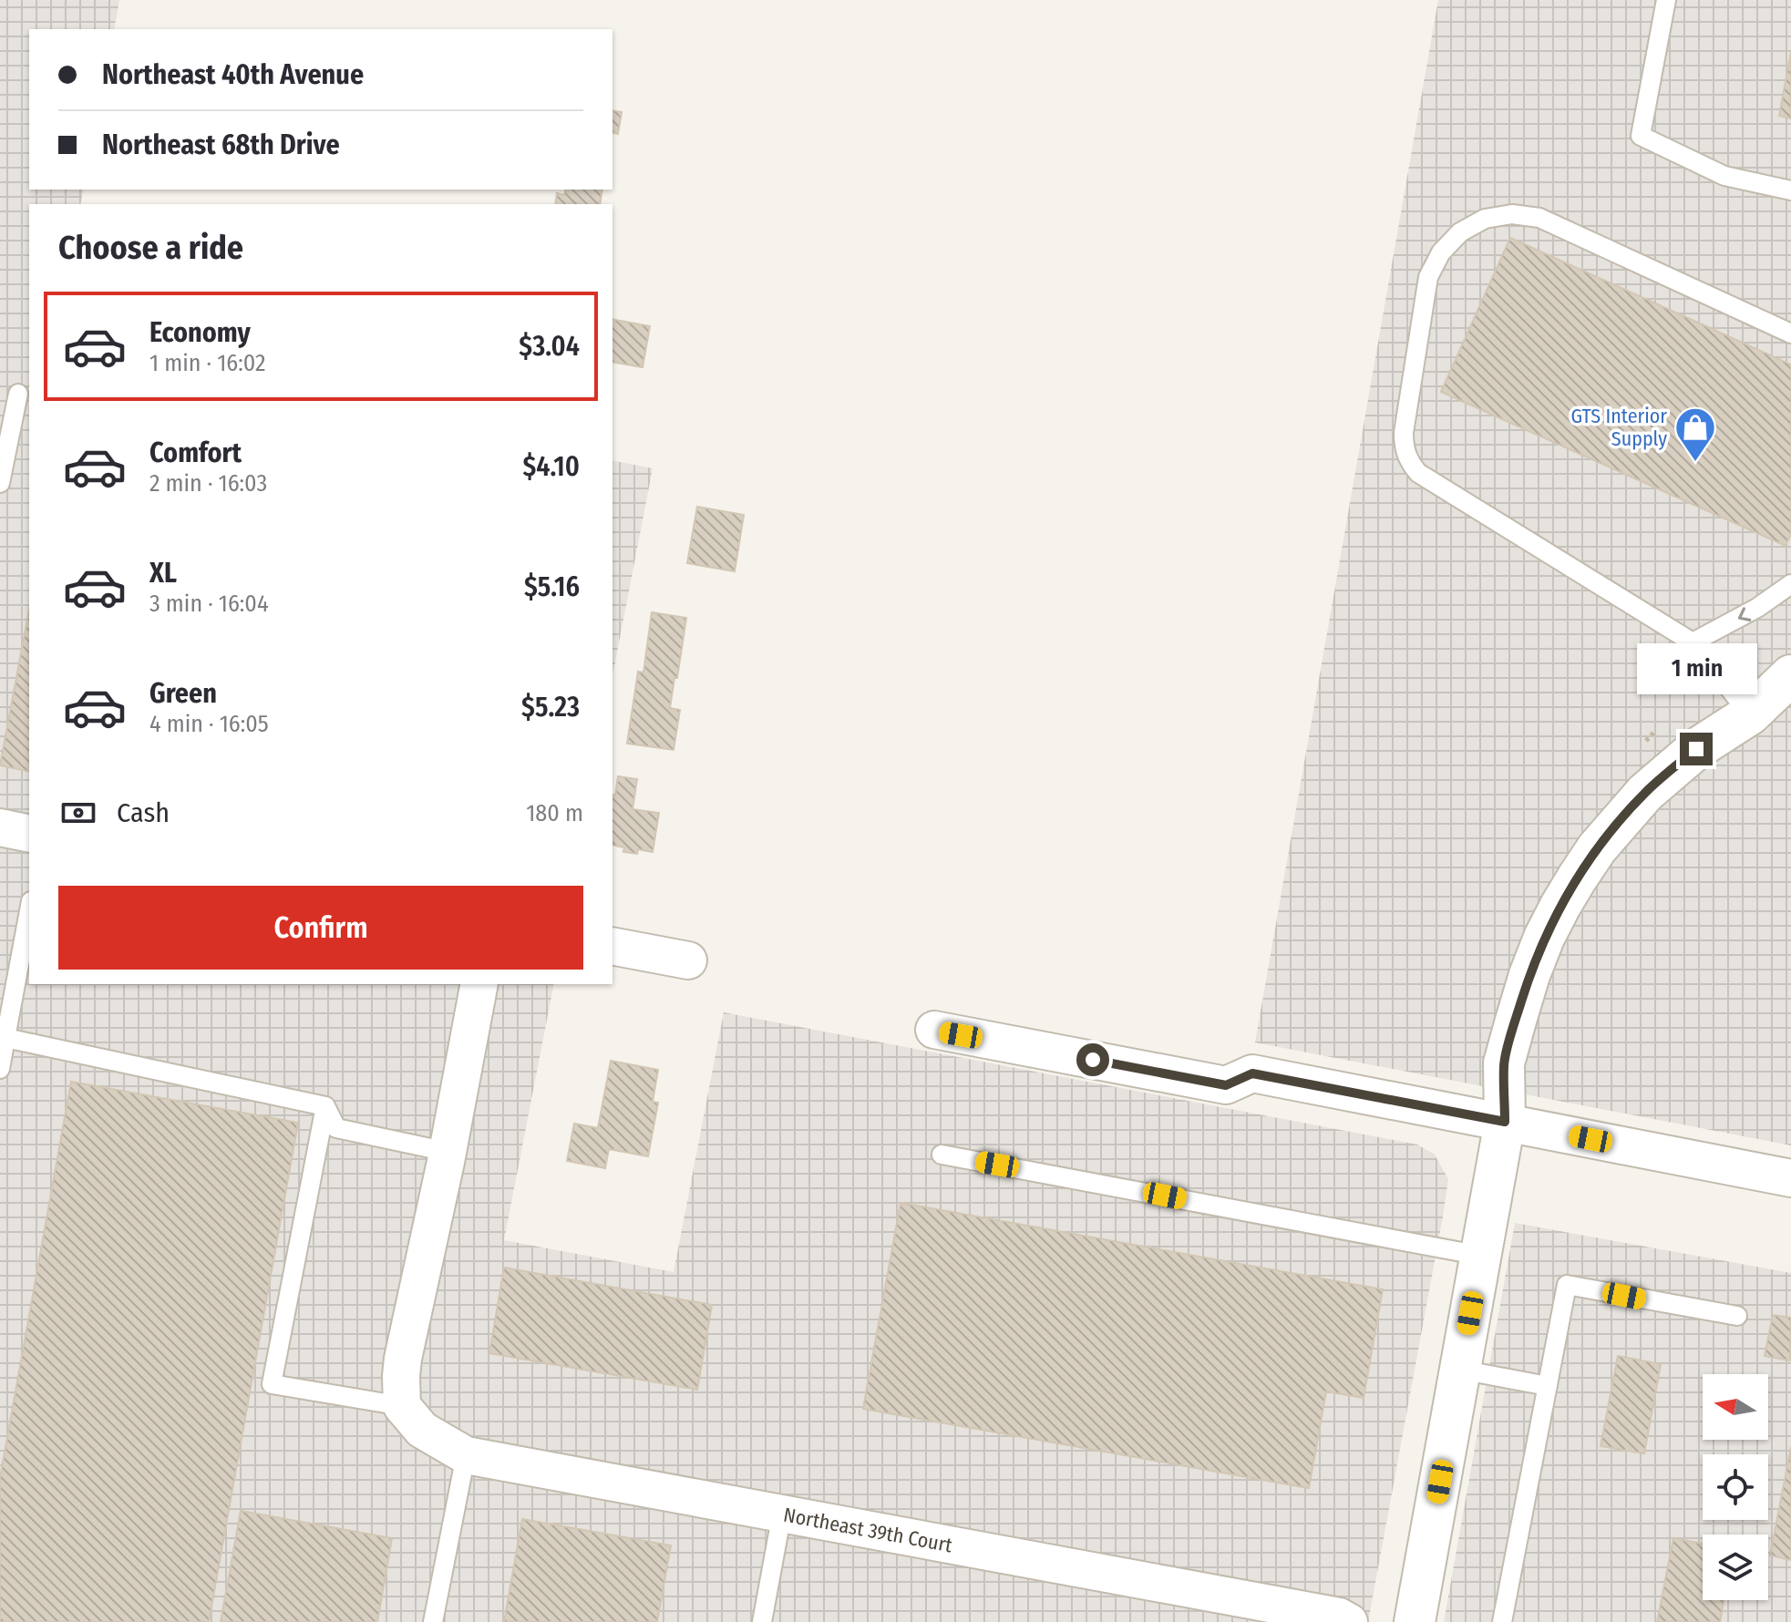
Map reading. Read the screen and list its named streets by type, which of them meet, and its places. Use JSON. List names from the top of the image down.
{
  "streets": {
    "street": ["Northeast 39th Court"]
  },
  "places": {
    "shop": ["GTS Interior Supply"]
  },
  "north": "left",
  "page": {
    "banner": ["Northeast 40th Avenue", "Northeast 68th Drive"],
    "heading": "Choose a ride",
    "list": [
      {
        "name": "Economy",
        "note": "1 min · 16:02",
        "value": "$3.04"
      },
      {
        "name": "Comfort",
        "note": "2 min · 16:03",
        "value": "$4.10"
      },
      {
        "name": "XL",
        "note": "3 min · 16:04",
        "value": "$5.16"
      },
      {
        "name": "Green",
        "note": "4 min · 16:05",
        "value": "$5.23"
      }
    ],
    "bubble": "1 min",
    "pay": ["Cash", "180 m"],
    "buttons": "Confirm"
  }
}
